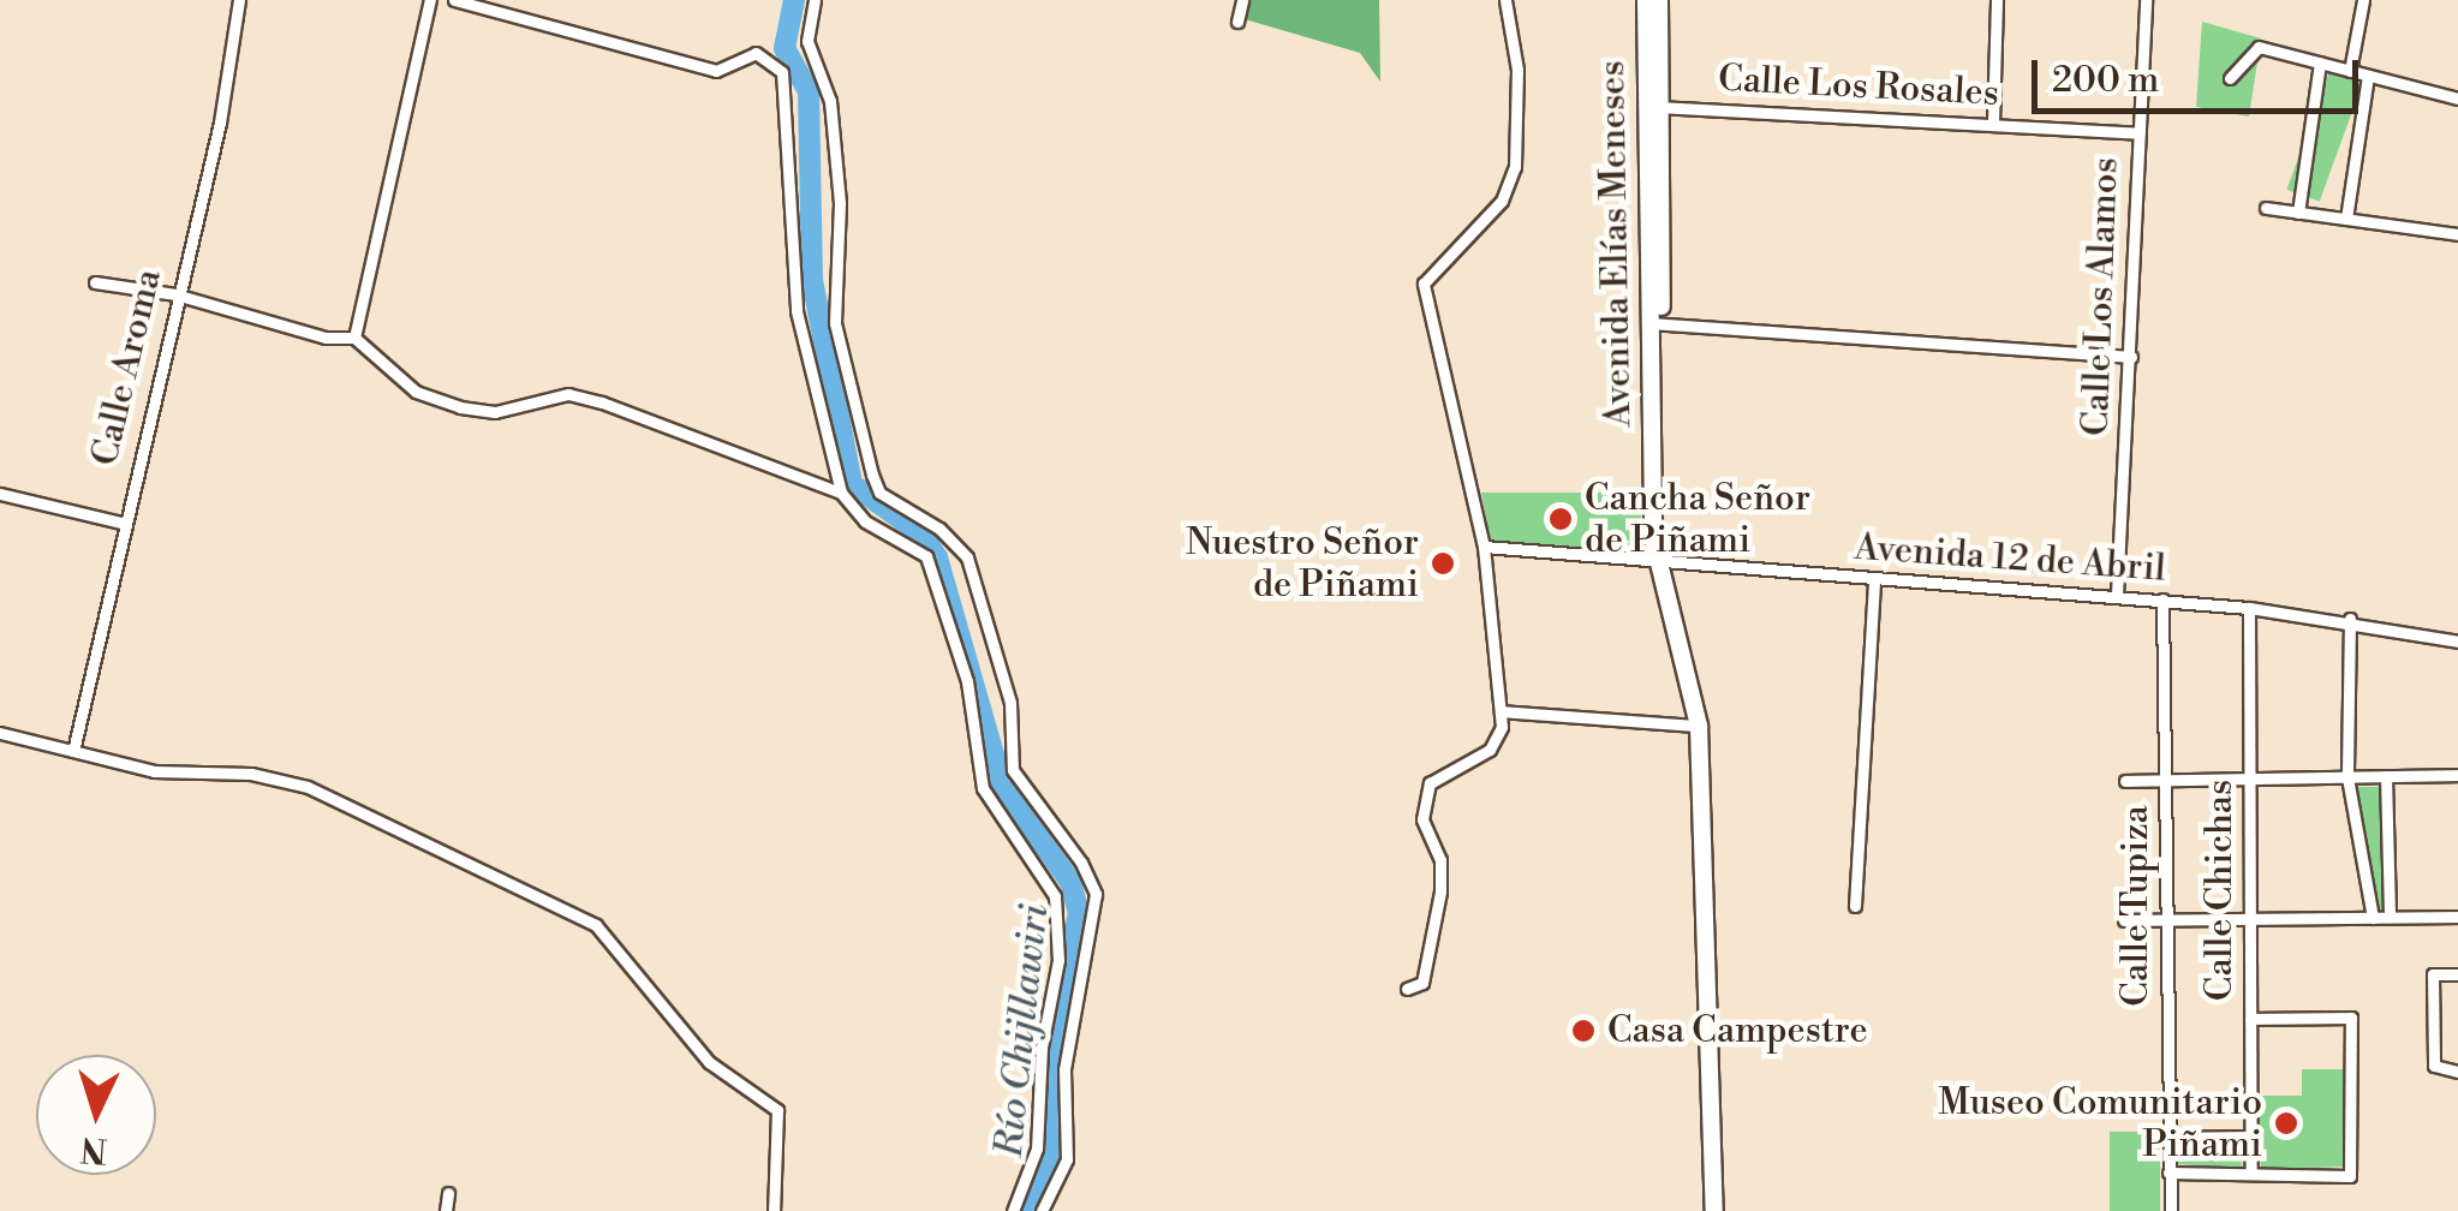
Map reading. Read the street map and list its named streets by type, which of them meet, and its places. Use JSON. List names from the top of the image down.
{
  "streets": {
    "main road": ["Avenida Elías Meneses"],
    "street": [
      "Calle Los Rosales",
      "Calle Los Alamos",
      "Calle Aroma",
      "Avenida 12 de Abril",
      "Calle Chichas",
      "Calle Tupiza"
    ]
  },
  "crossings": [
    ["Calle Los Rosales", "Avenida Elías Meneses"],
    ["Calle Los Rosales", "Calle Los Alamos"],
    ["Avenida Elías Meneses", "Avenida 12 de Abril"],
    ["Calle Los Alamos", "Avenida 12 de Abril"],
    ["Avenida 12 de Abril", "Calle Chichas"],
    ["Avenida 12 de Abril", "Calle Tupiza"]
  ],
  "water": ["Río Chijllawiri"],
  "places": [
    "Cancha Señor de Piñami",
    "Nuestro Señor de Piñami",
    "Casa Campestre",
    "Museo Comunitario Piñami"
  ],
  "scale_bar": "200 m",
  "north": "bottom"
}
